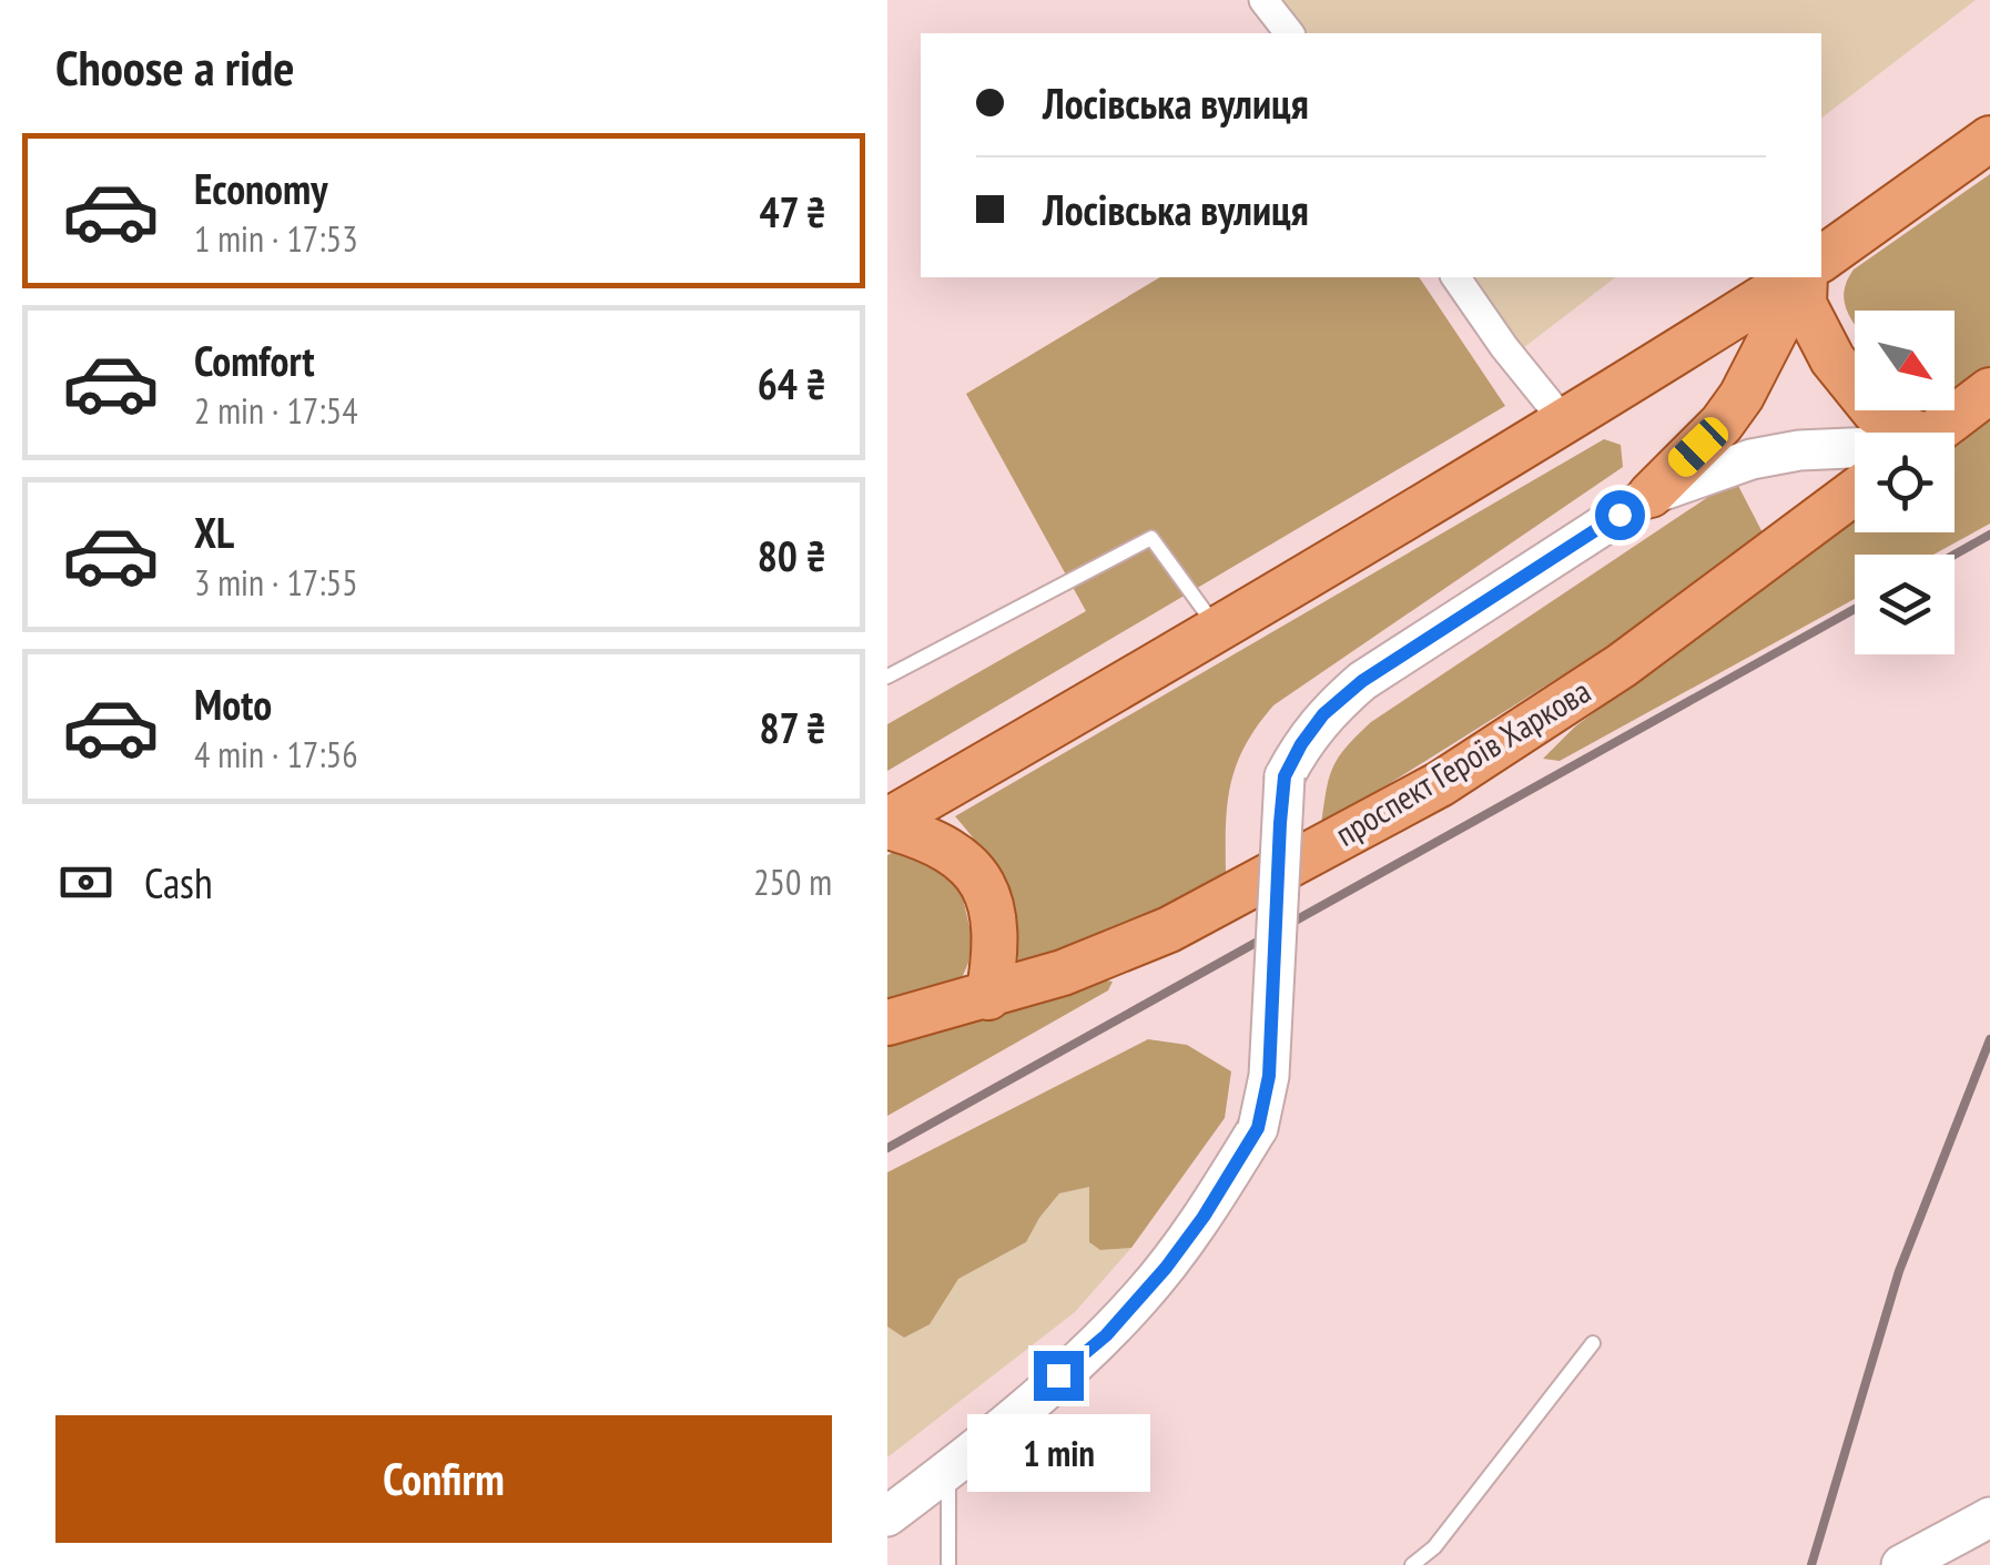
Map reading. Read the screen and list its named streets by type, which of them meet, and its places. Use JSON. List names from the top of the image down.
{
  "streets": {
    "main road": ["проспект Героїв Харкова"]
  },
  "north": "bottom right",
  "page": {
    "heading": "Choose a ride",
    "banner": ["Лосівська вулиця", "Лосівська вулиця"],
    "list": [
      {
        "name": "Economy",
        "note": "1 min · 17:53",
        "value": "47 ₴"
      },
      {
        "name": "Comfort",
        "note": "2 min · 17:54",
        "value": "64 ₴"
      },
      {
        "name": "XL",
        "note": "3 min · 17:55",
        "value": "80 ₴"
      },
      {
        "name": "Moto",
        "note": "4 min · 17:56",
        "value": "87 ₴"
      }
    ],
    "pay": ["Cash", "250 m"],
    "buttons": "Confirm",
    "bubble": "1 min"
  }
}
